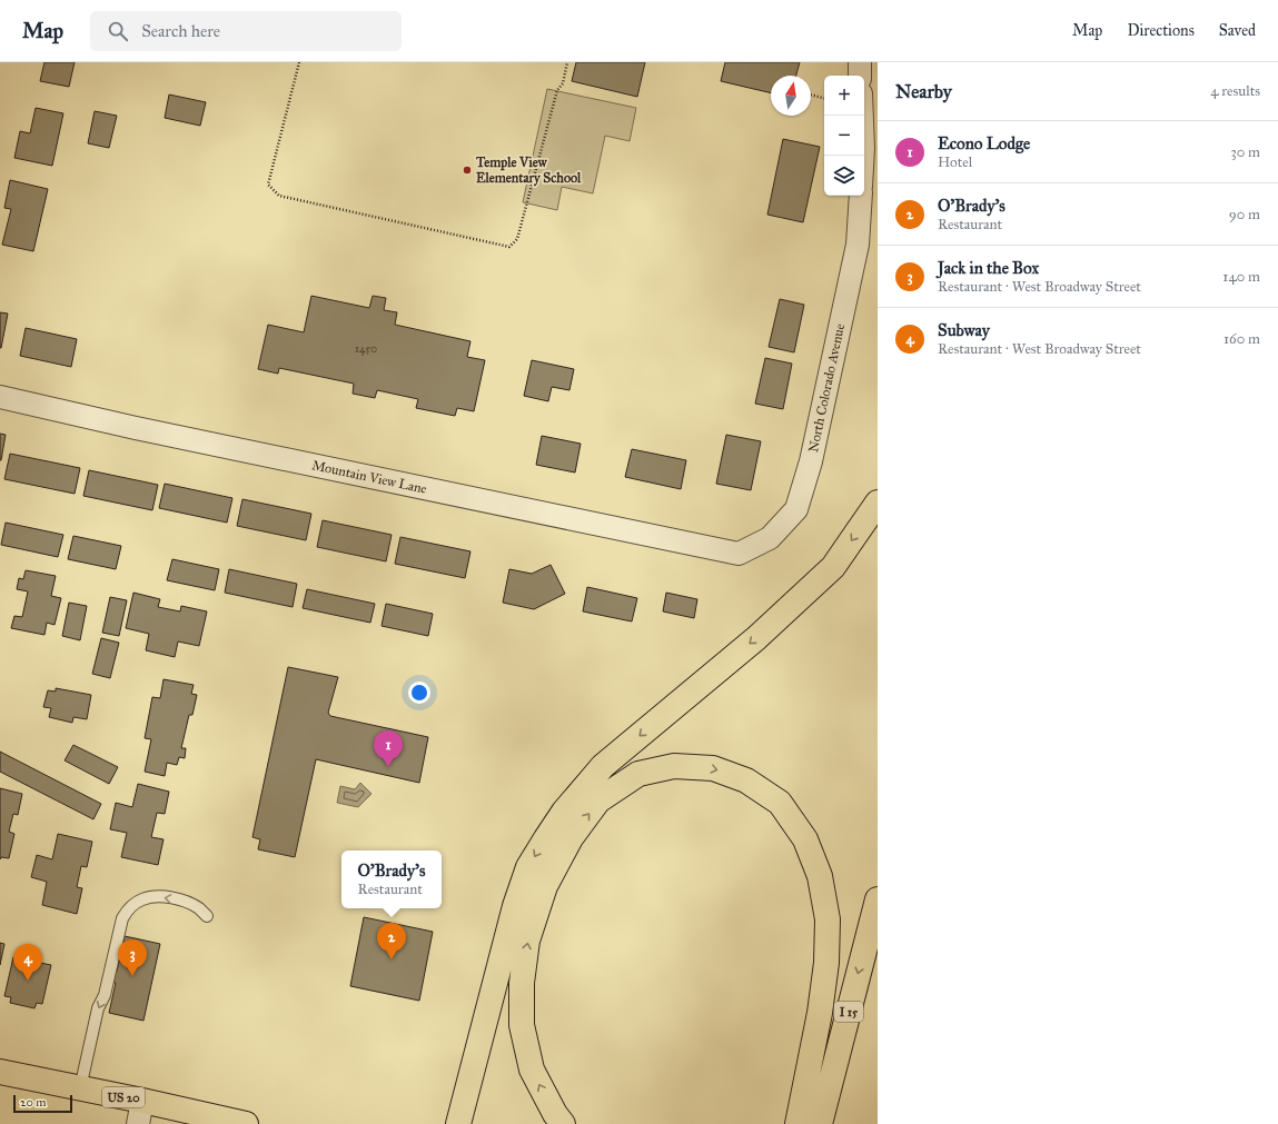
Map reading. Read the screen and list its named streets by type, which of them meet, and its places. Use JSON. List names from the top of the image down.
{
  "streets": {
    "main road": ["I 15", "US 20"],
    "street": ["North Colorado Avenue", "Mountain View Lane"]
  },
  "crossings": [
    ["North Colorado Avenue", "Mountain View Lane"]
  ],
  "places": ["Temple View Elementary School"],
  "house_numbers": ["1450"],
  "scale_bar": "20 m",
  "north": "top",
  "page": {
    "header": "Map",
    "search": "Search here",
    "nav": ["Map", "Directions", "Saved"],
    "heading": ["Nearby", "4 results"],
    "map_buttons": ["+", "−"],
    "list": [
      {
        "mark": "1",
        "name": "Econo Lodge",
        "note": "Hotel",
        "value": "30 m"
      },
      {
        "mark": "2",
        "name": "O'Brady's",
        "note": "Restaurant",
        "value": "90 m"
      },
      {
        "mark": "3",
        "name": "Jack in the Box",
        "note": "Restaurant · West Broadway Street",
        "value": "140 m"
      },
      {
        "mark": "4",
        "name": "Subway",
        "note": "Restaurant · West Broadway Street",
        "value": "160 m"
      }
    ],
    "pins": [
      "1",
      "2",
      "3",
      "4"
    ],
    "popup": ["O'Brady's", "Restaurant"],
    "scale": "20 m"
  }
}
